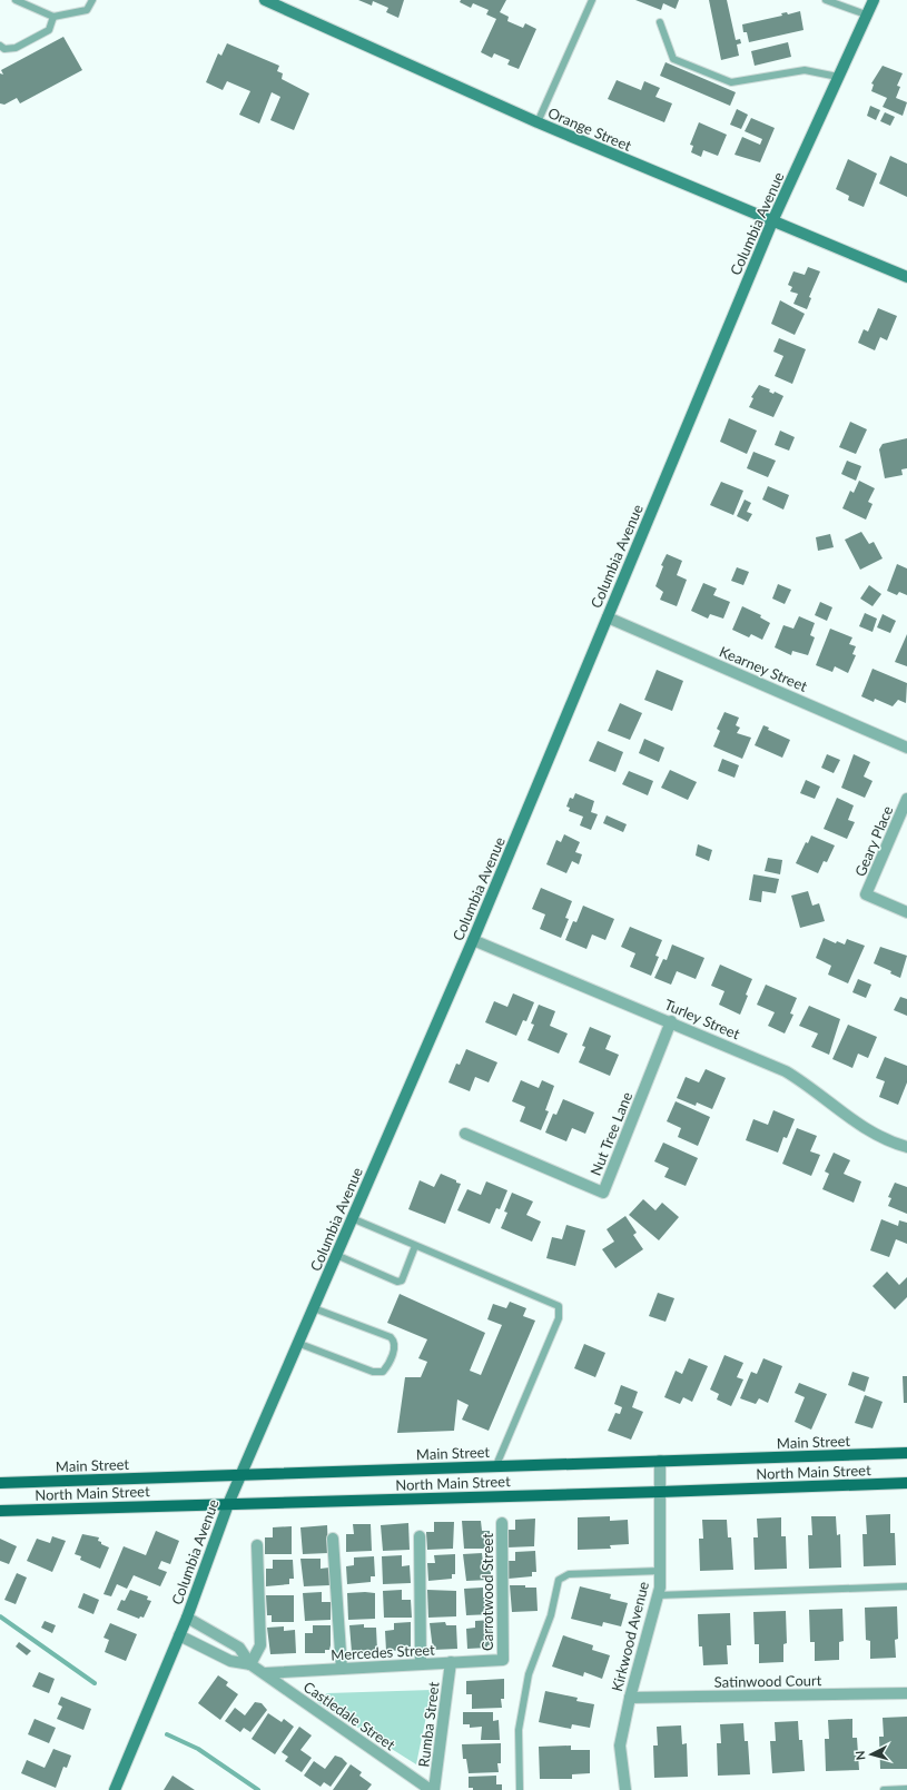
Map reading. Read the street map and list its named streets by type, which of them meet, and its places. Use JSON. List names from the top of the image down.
{
  "streets": {
    "main road": [
      "Orange Street",
      "Columbia Avenue",
      "Main Street",
      "North Main Street"
    ],
    "street": [
      "Kearney Street",
      "Geary Place",
      "Turley Street",
      "Nut Tree Lane",
      "Carrotwood Street",
      "Kirkwood Avenue",
      "Mercedes Street",
      "Satinwood Court",
      "Castledale Street",
      "Rumba Street"
    ]
  },
  "crossings": [
    ["Orange Street", "Columbia Avenue"],
    ["Columbia Avenue", "Kearney Street"],
    ["Columbia Avenue", "Turley Street"],
    ["Columbia Avenue", "Main Street"],
    ["Columbia Avenue", "North Main Street"],
    ["Columbia Avenue", "Castledale Street"],
    ["Turley Street", "Nut Tree Lane"],
    ["Main Street", "Kirkwood Avenue"],
    ["North Main Street", "Kirkwood Avenue"],
    ["Carrotwood Street", "Mercedes Street"],
    ["Kirkwood Avenue", "Satinwood Court"],
    ["Mercedes Street", "Castledale Street"],
    ["Mercedes Street", "Rumba Street"]
  ],
  "north": "left"
}
